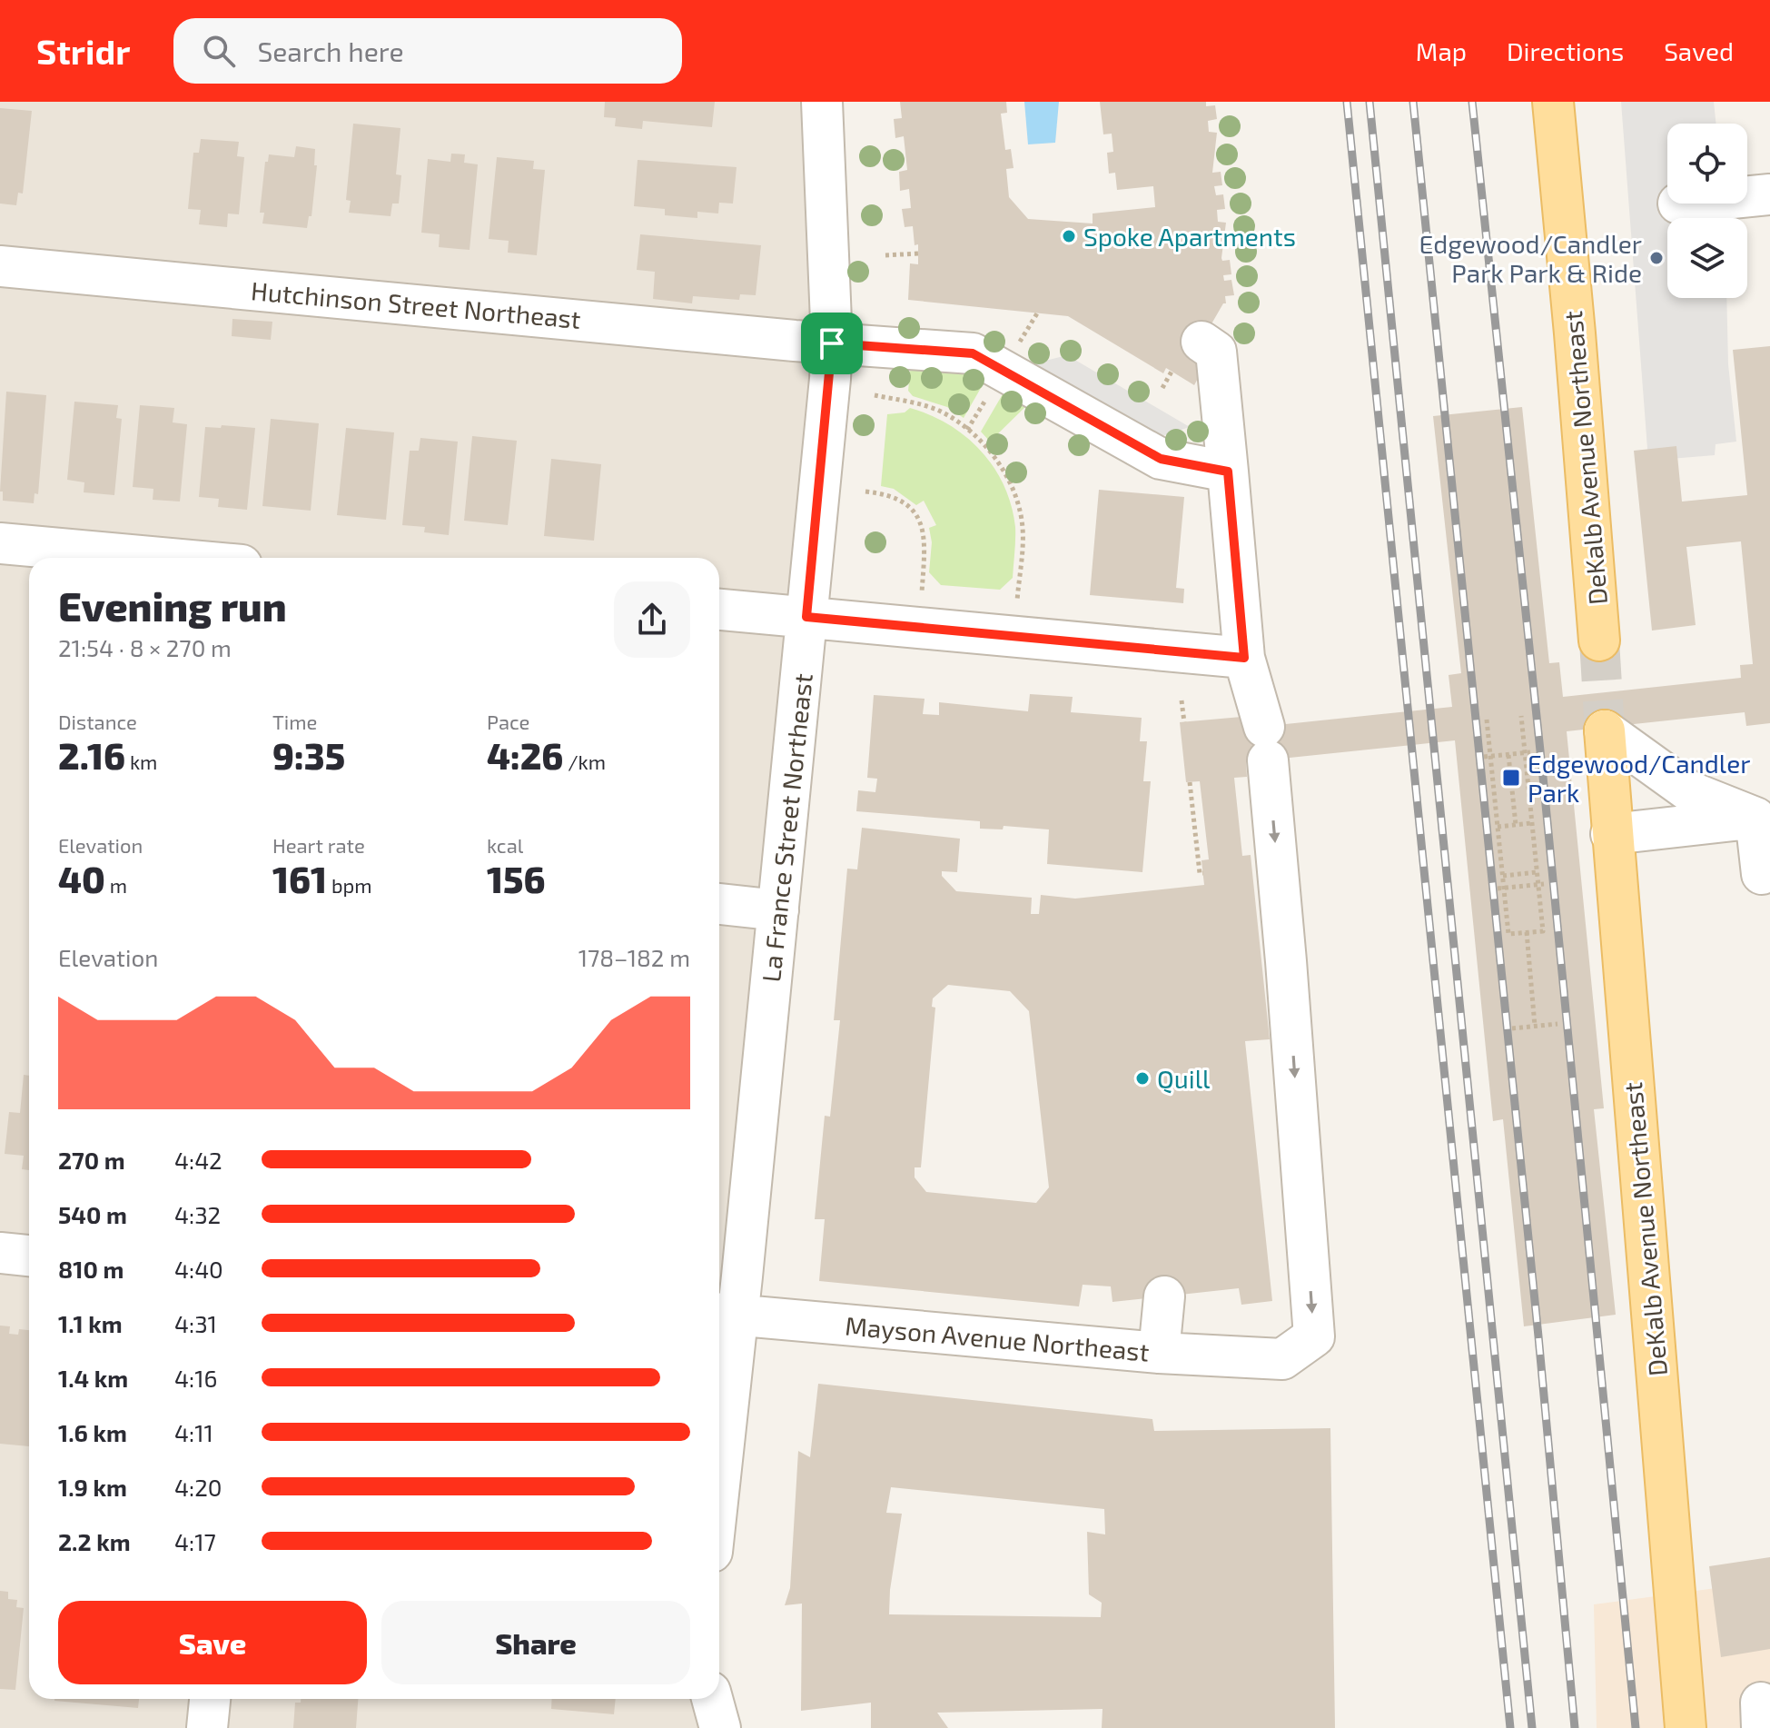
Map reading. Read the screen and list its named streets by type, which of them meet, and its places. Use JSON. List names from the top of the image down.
{
  "streets": {
    "main road": ["DeKalb Avenue Northeast"],
    "street": ["Hutchinson Street Northeast", "La France Street Northeast", "Mayson Avenue Northeast"]
  },
  "crossings": [
    ["Hutchinson Street Northeast", "La France Street Northeast"],
    ["La France Street Northeast", "Mayson Avenue Northeast"]
  ],
  "one_way": ["Mayson Avenue Northeast"],
  "places": {
    "other": ["Spoke Apartments", "Edgewood/Candler Park Park & Ride", "Quill"],
    "transit": ["Edgewood/Candler Park"]
  },
  "page": {
    "header": "Stridr",
    "search": "Search here",
    "nav": ["Map", "Directions", "Saved"],
    "heading": ["Evening run", "21:54 · 8 × 270 m"],
    "stats": [
      ["Distance", "2.16 km"],
      ["Time", "9:35"],
      ["Pace", "4:26 /km"],
      ["Elevation", "40 m"],
      ["Heart rate", "161 bpm"],
      ["kcal", "156"]
    ],
    "chart": ["Elevation", "178–182 m"],
    "list": [
      {
        "name": "270 m",
        "note": "4:42"
      },
      {
        "name": "540 m",
        "note": "4:32"
      },
      {
        "name": "810 m",
        "note": "4:40"
      },
      {
        "name": "1.1 km",
        "note": "4:31"
      },
      {
        "name": "1.4 km",
        "note": "4:16"
      },
      {
        "name": "1.6 km",
        "note": "4:11"
      },
      {
        "name": "1.9 km",
        "note": "4:20"
      },
      {
        "name": "2.2 km",
        "note": "4:17"
      }
    ],
    "buttons": ["Save", "Share"]
  }
}
